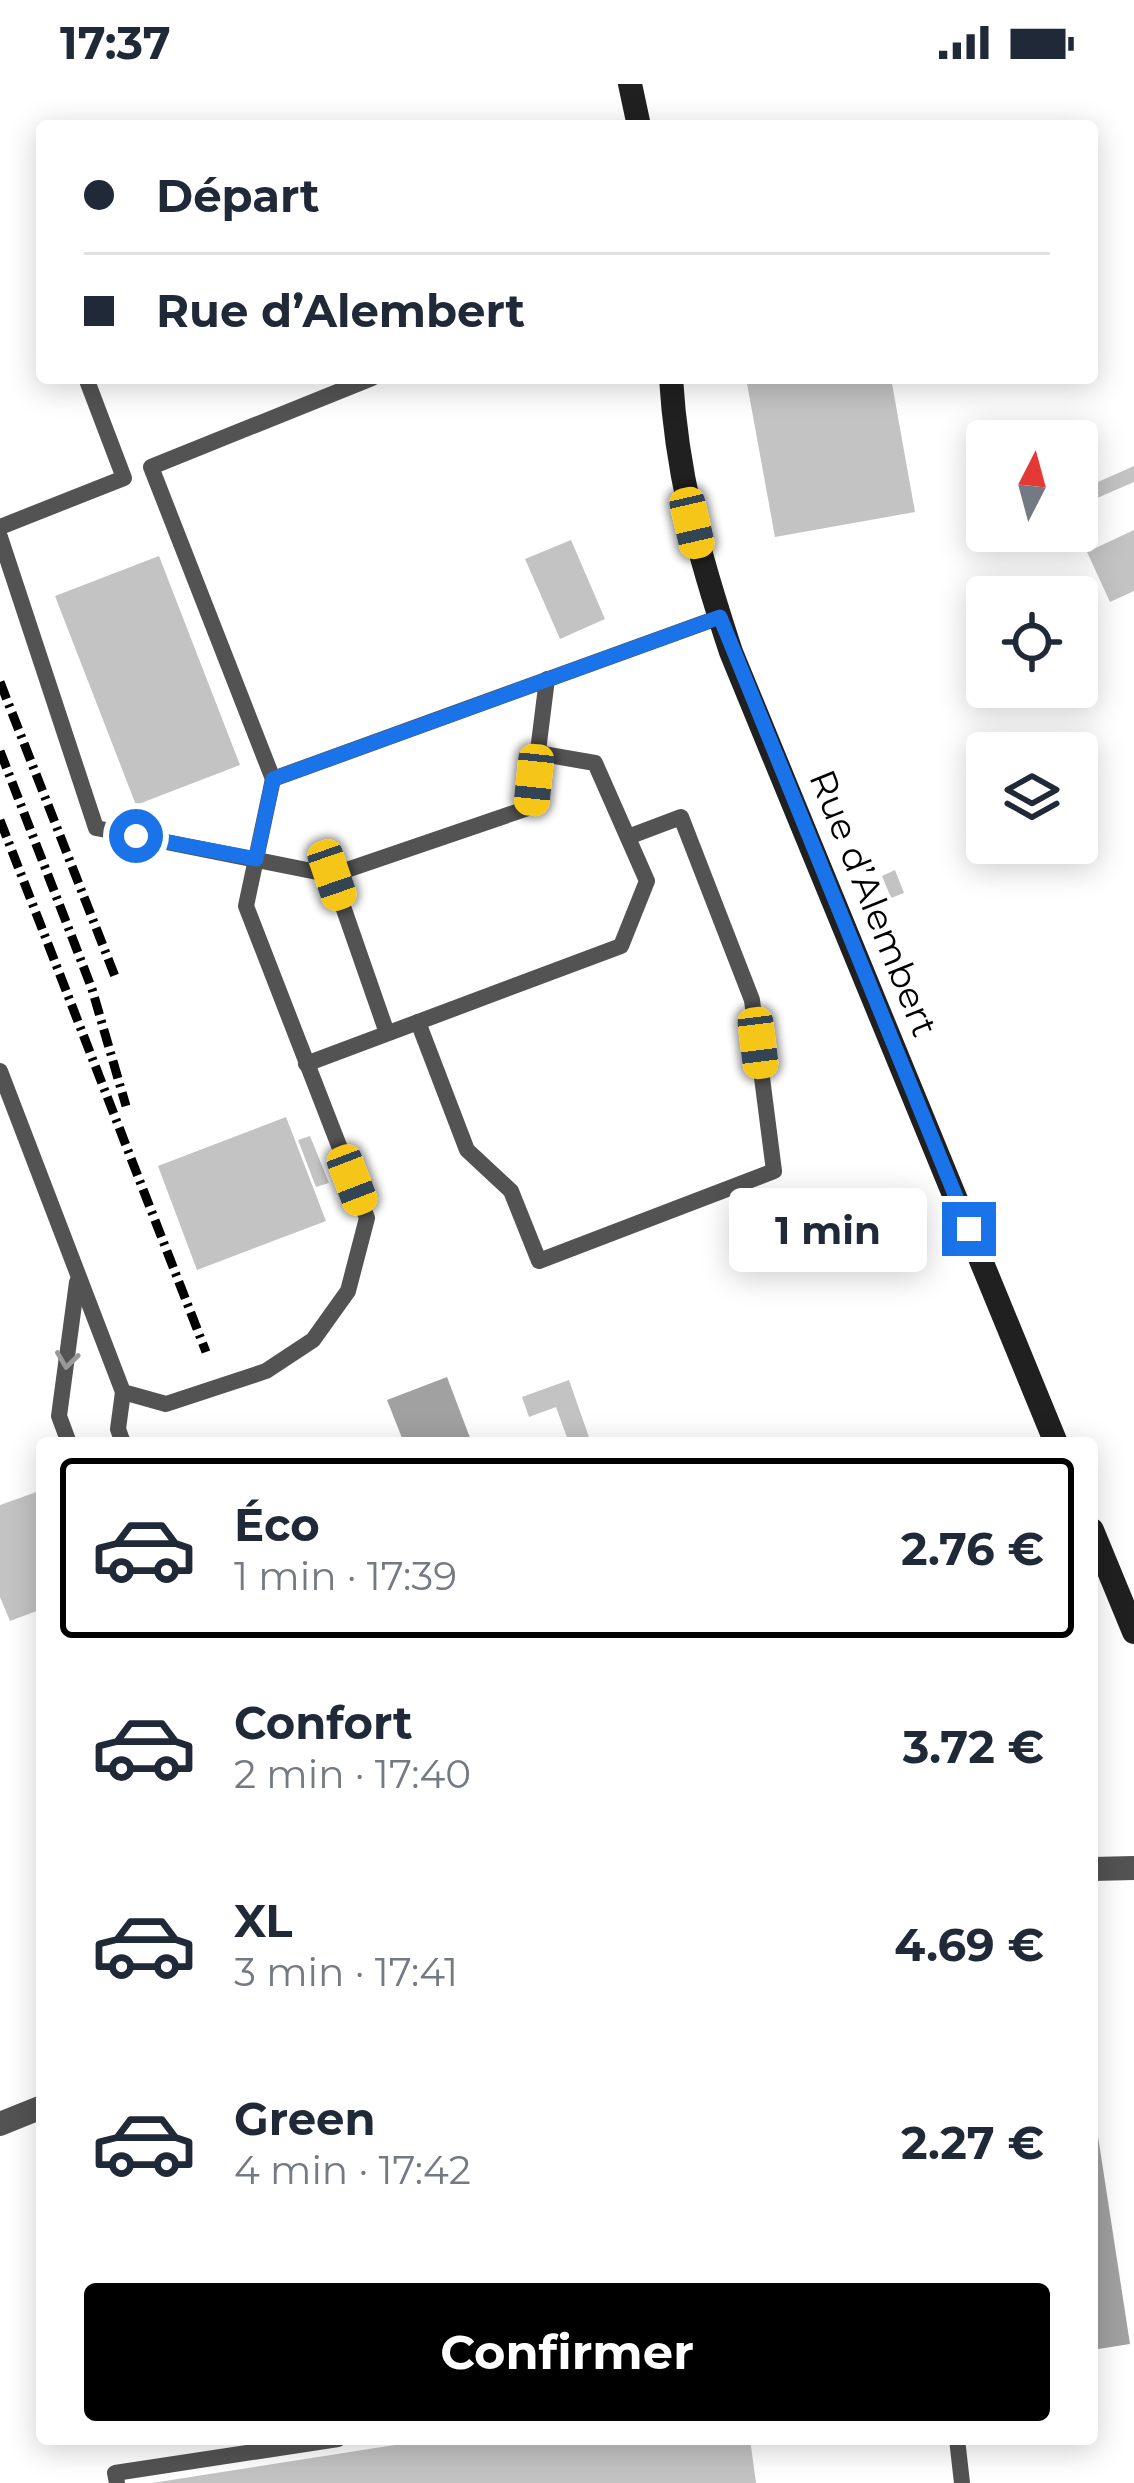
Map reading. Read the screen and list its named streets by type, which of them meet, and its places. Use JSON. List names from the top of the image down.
{
  "streets": {
    "street": ["Rue d’Alembert"]
  },
  "north": "top",
  "page": {
    "status": "17:37",
    "banner": ["Départ", "Rue d’Alembert"],
    "bubble": "1 min",
    "list": [
      {
        "name": "Éco",
        "note": "1 min · 17:39",
        "value": "2.76 €"
      },
      {
        "name": "Confort",
        "note": "2 min · 17:40",
        "value": "3.72 €"
      },
      {
        "name": "XL",
        "note": "3 min · 17:41",
        "value": "4.69 €"
      },
      {
        "name": "Green",
        "note": "4 min · 17:42",
        "value": "2.27 €"
      }
    ],
    "buttons": "Confirmer"
  }
}
